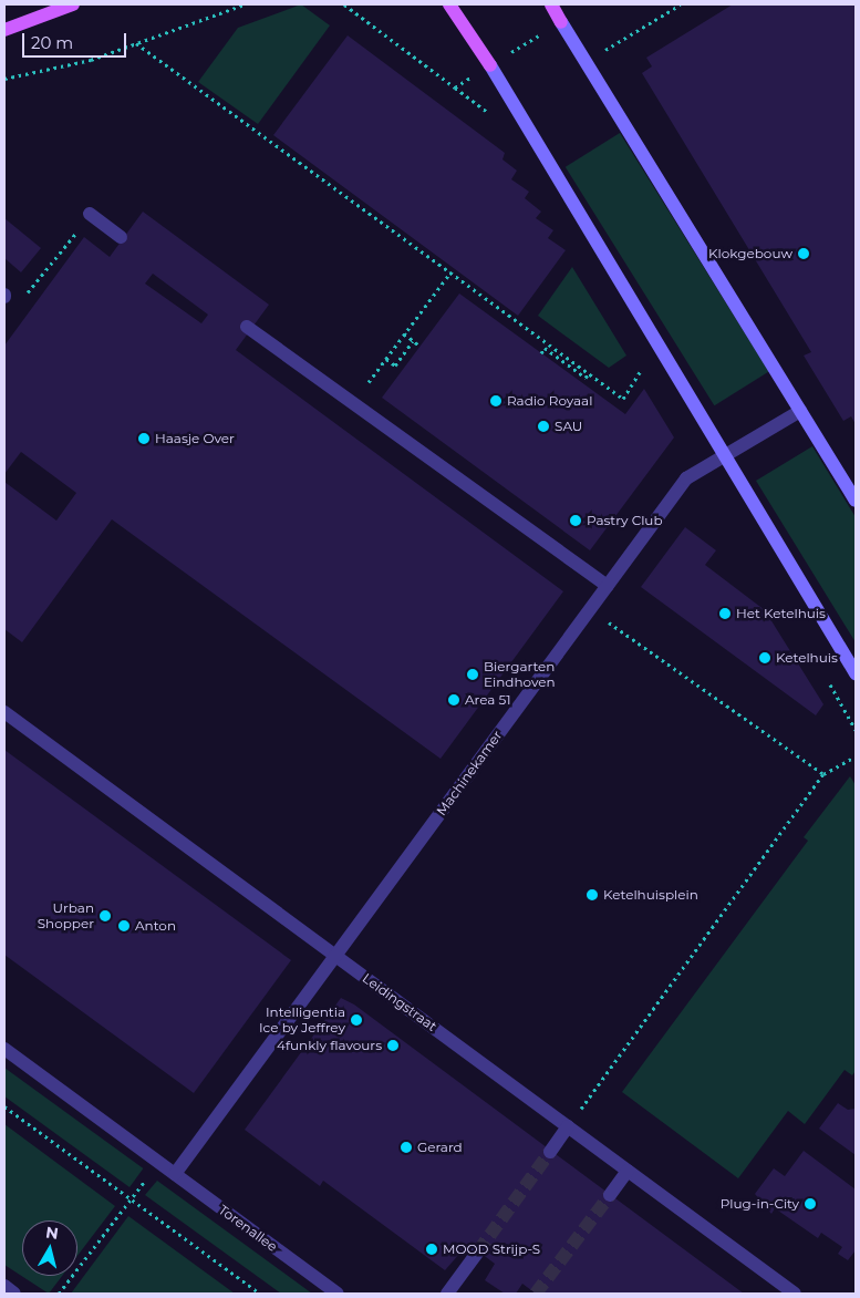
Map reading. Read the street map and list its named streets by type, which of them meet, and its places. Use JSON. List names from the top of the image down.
{
  "streets": {
    "street": ["Machinekamer", "Leidingstraat", "Torenallee"]
  },
  "crossings": [
    ["Machinekamer", "Leidingstraat"],
    ["Machinekamer", "Torenallee"]
  ],
  "places": [
    "Klokgebouw",
    "Radio Royaal",
    "SAU",
    "Haasje Over",
    "Pastry Club",
    "Het Ketelhuis",
    "Ketelhuis",
    "Biergarten Eindhoven",
    "Area 51",
    "Ketelhuisplein",
    "Urban Shopper",
    "Anton",
    "Intelligentia Ice by Jeffrey",
    "4funkly flavours",
    "Gerard",
    "Plug-in-City",
    "MOOD Strijp-S"
  ],
  "scale_bar": "20 m",
  "north": "top"
}
